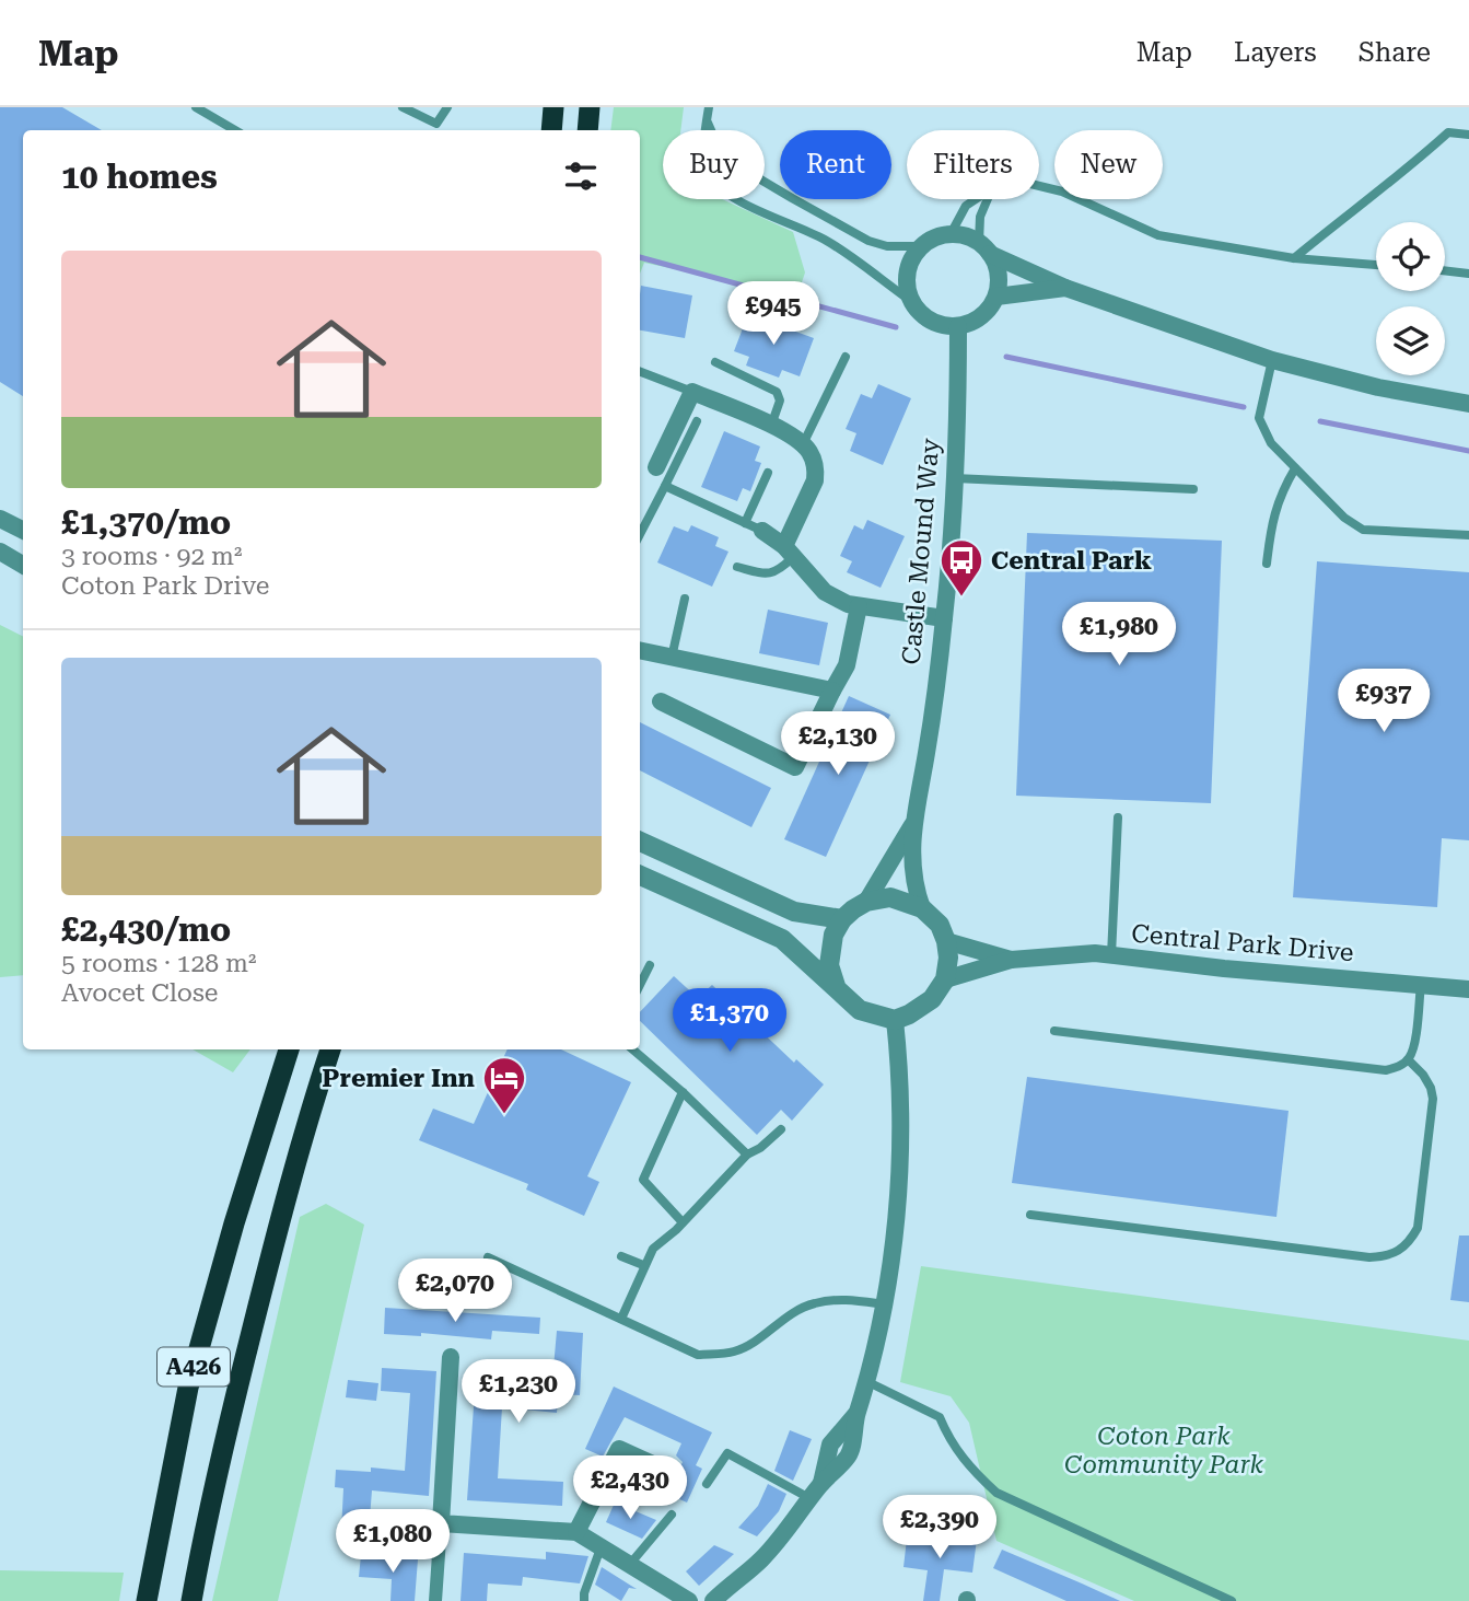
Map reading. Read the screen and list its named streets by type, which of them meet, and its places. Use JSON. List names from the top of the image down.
{
  "streets": {
    "highway": ["A426"],
    "street": ["Castle Mound Way", "Central Park Drive"]
  },
  "crossings": [
    ["Castle Mound Way", "Central Park Drive"]
  ],
  "parks": ["Coton Park Community Park"],
  "places": {
    "bus stop": ["Central Park"],
    "hotel": ["Premier Inn"]
  },
  "page": {
    "header": "Map",
    "nav": ["Map", "Layers", "Share"],
    "chip": [
      "Buy",
      "Rent",
      "Filters",
      "New"
    ],
    "heading": "10 homes",
    "list": [
      {
        "name": "£1,370/mo",
        "note": "3 rooms · 92 m² · Coton Park Drive"
      },
      {
        "name": "£2,430/mo",
        "note": "5 rooms · 128 m² · Avocet Close"
      }
    ],
    "price": [
      "£945",
      "£1,980",
      "£937",
      "£2,130",
      "£1,370",
      "£2,070",
      "£1,230",
      "£2,430",
      "£2,390",
      "£1,080"
    ]
  }
}
